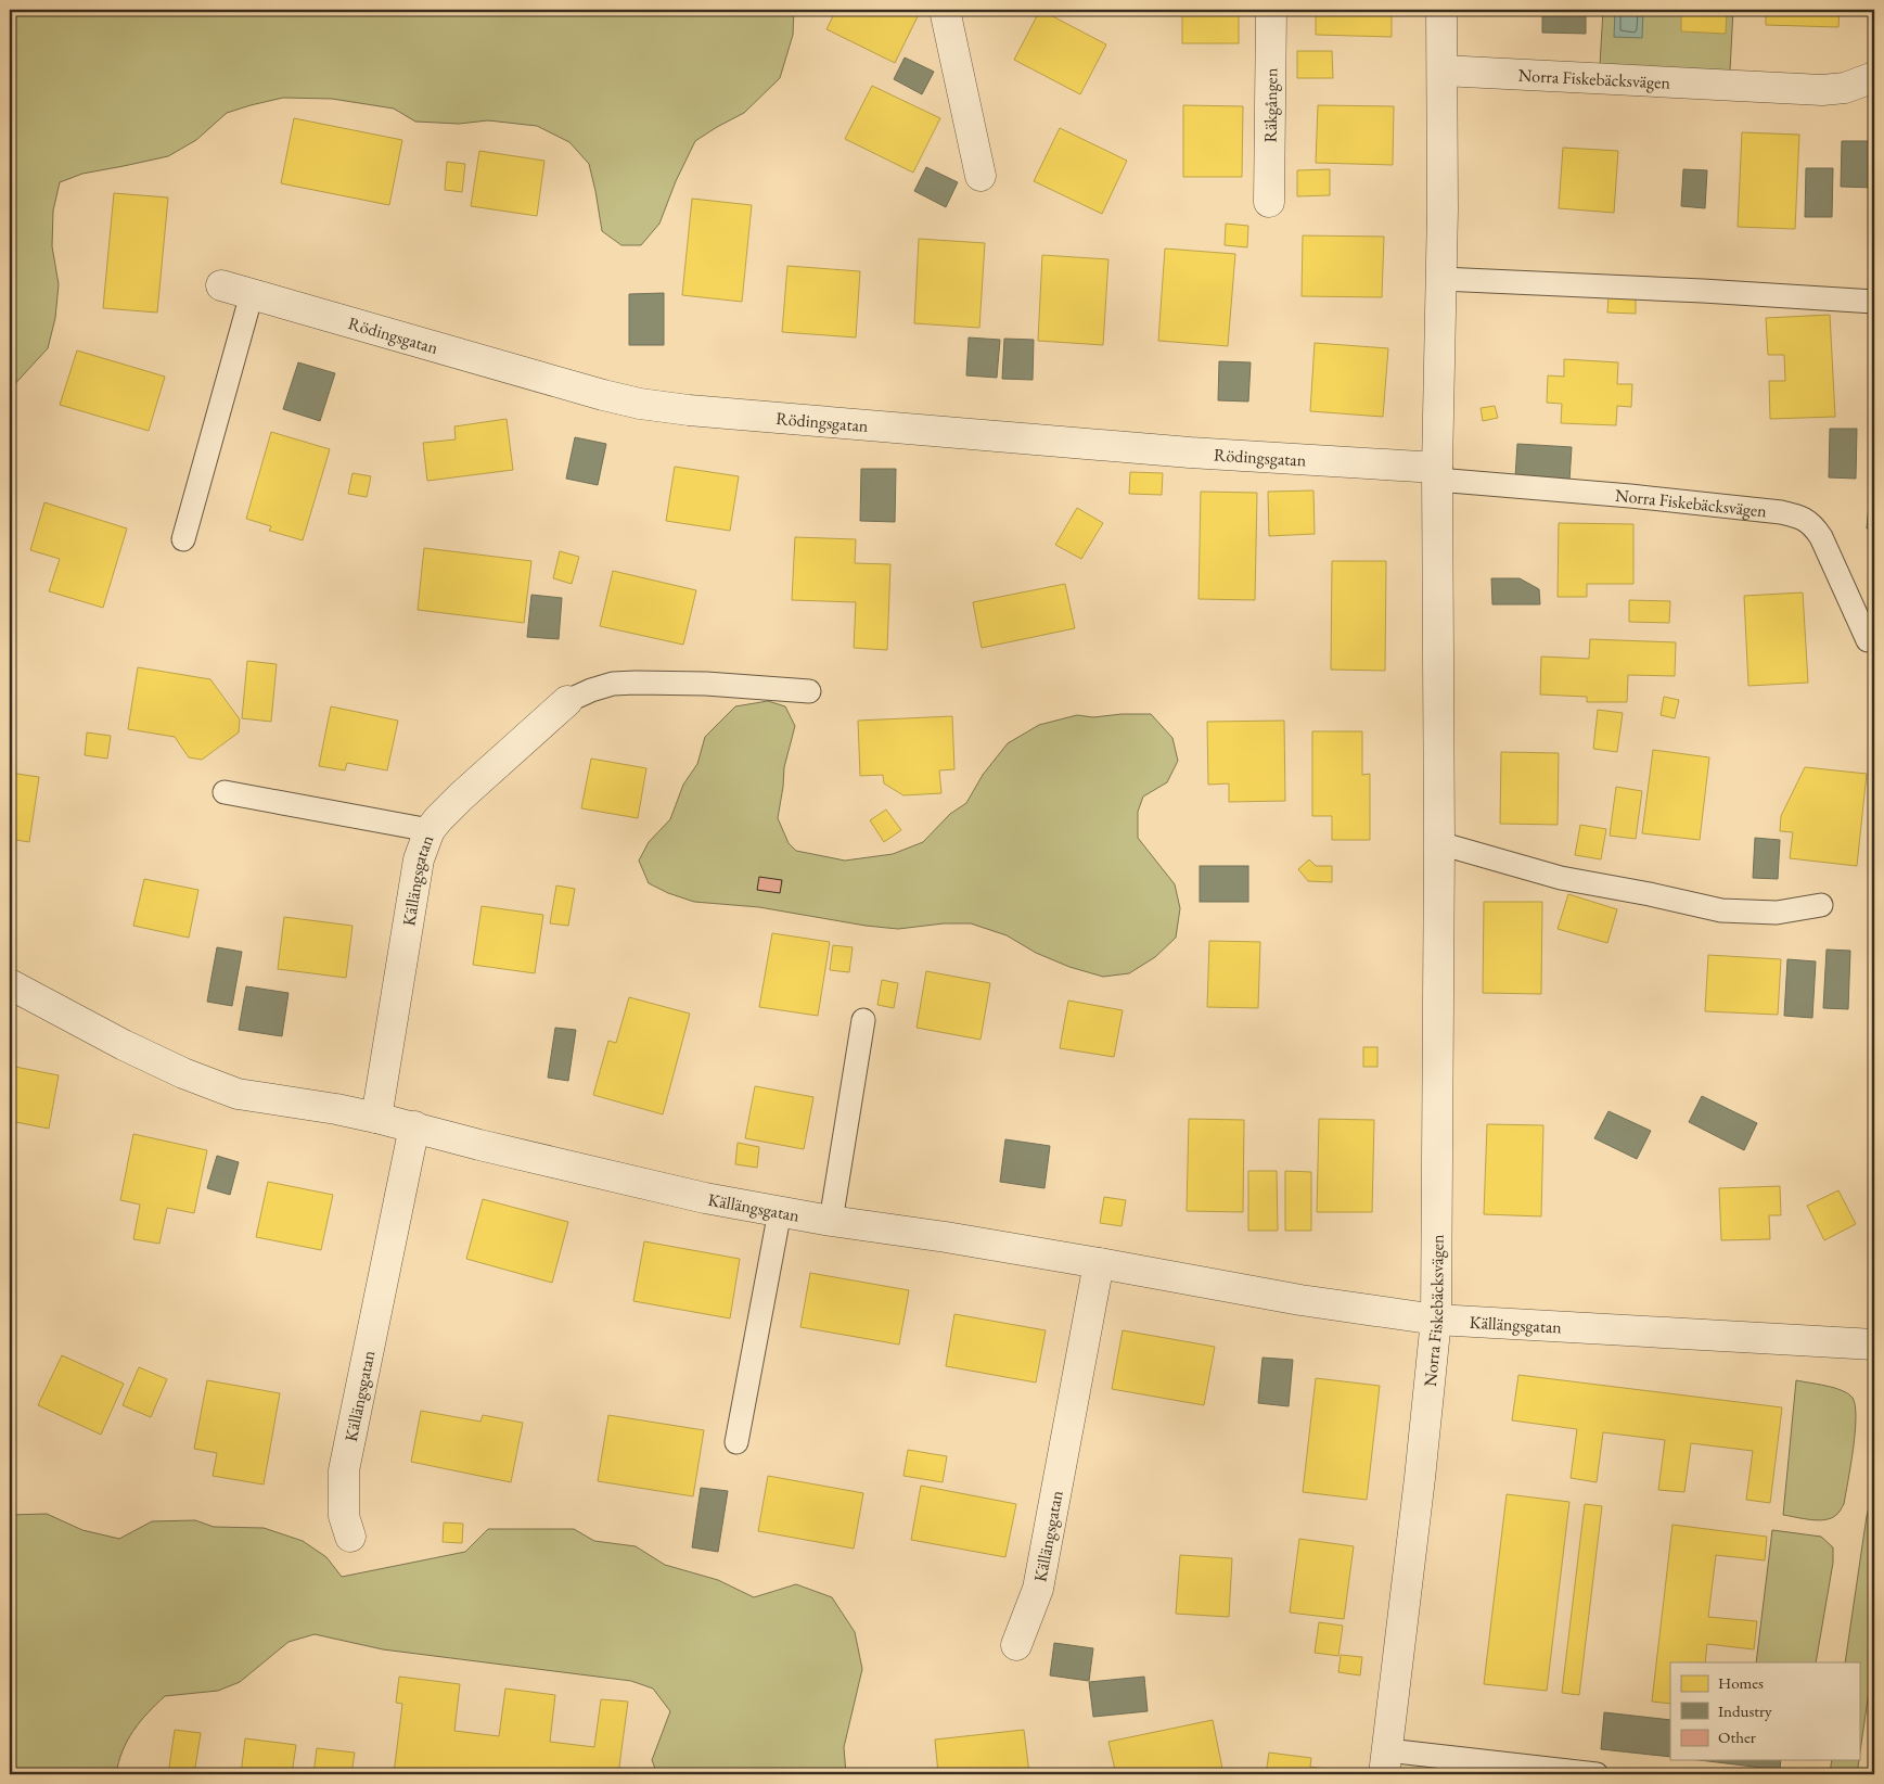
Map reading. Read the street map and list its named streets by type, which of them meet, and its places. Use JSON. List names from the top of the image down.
{
  "streets": {
    "street": [
      "Norra Fiskebäcksvägen",
      "Räkgången",
      "Rödingsgatan",
      "Källängsgatan"
    ]
  },
  "crossings": [
    ["Norra Fiskebäcksvägen", "Rödingsgatan"],
    ["Norra Fiskebäcksvägen", "Källängsgatan"]
  ],
  "legend": ["Homes", "Industry", "Other"]
}
